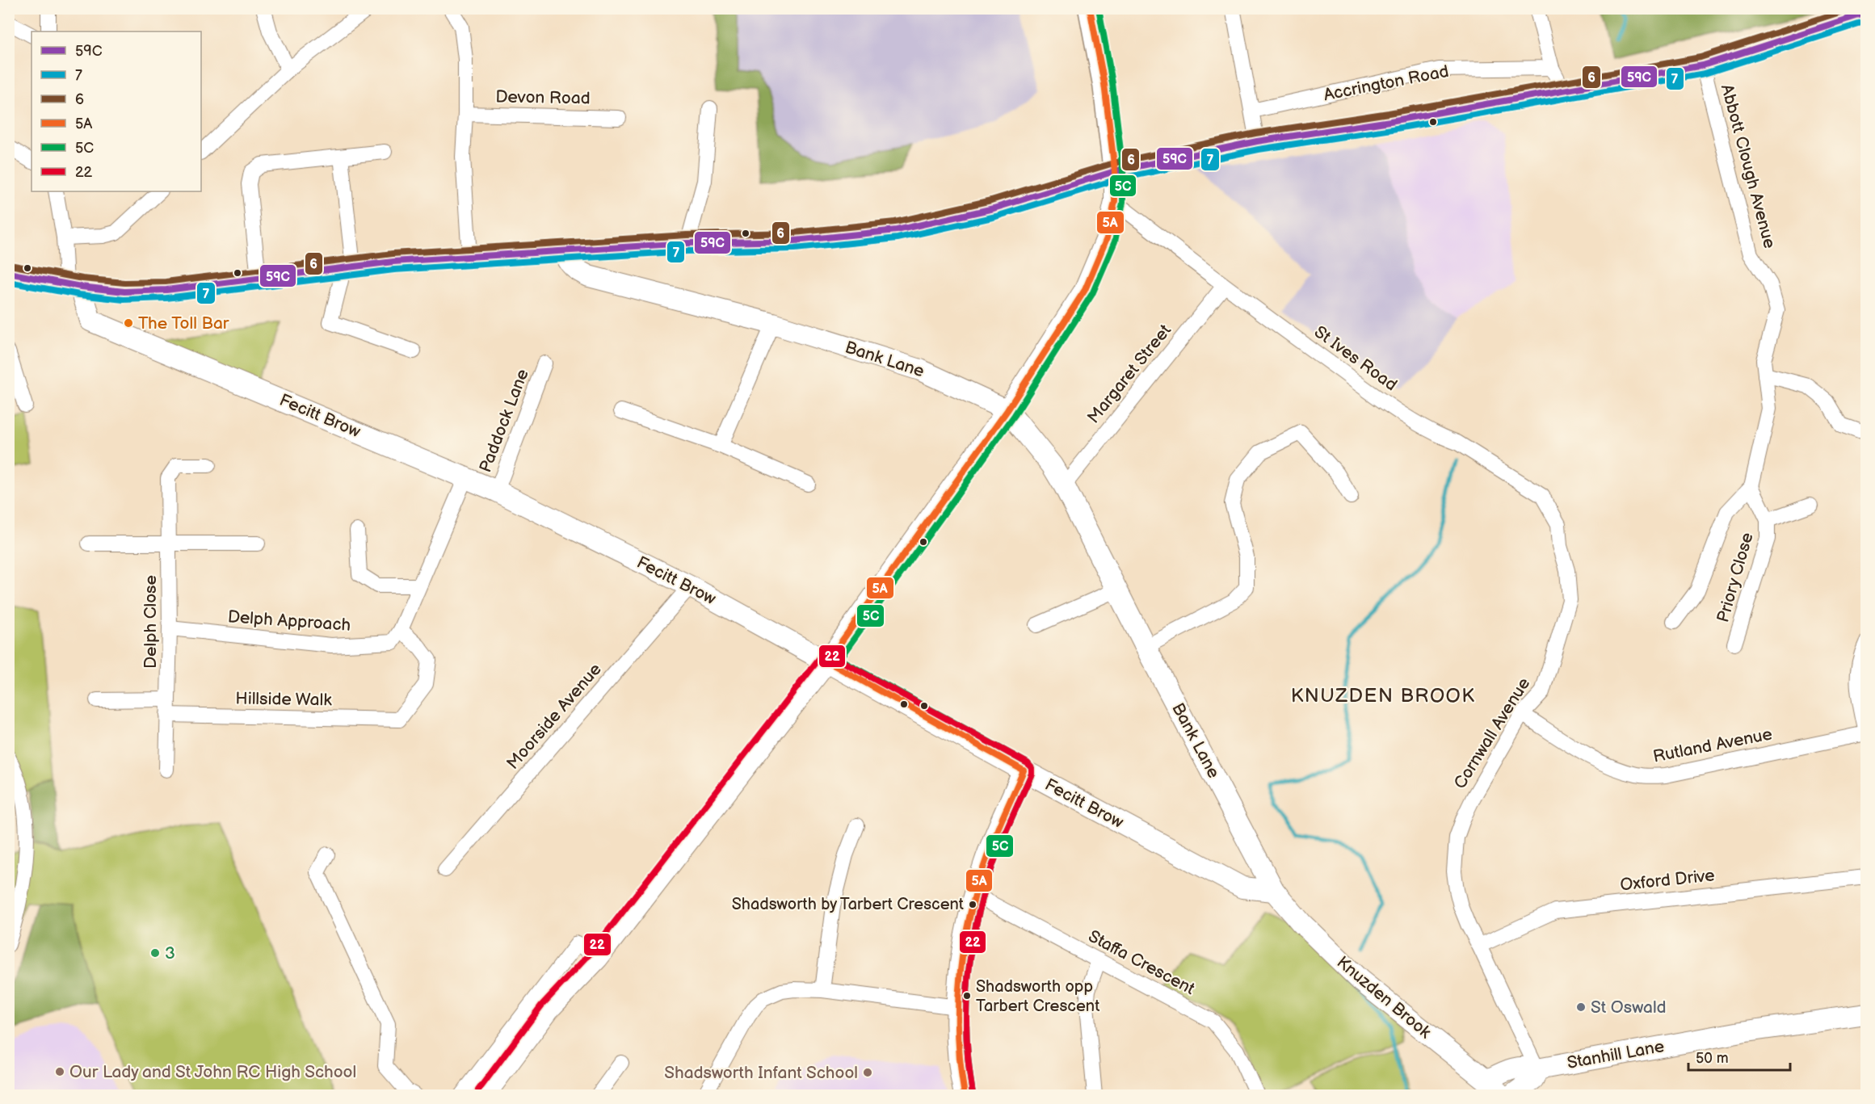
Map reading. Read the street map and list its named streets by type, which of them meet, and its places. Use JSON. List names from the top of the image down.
{
  "streets": {
    "main road": [
      "Accrington Road",
      "Bank Lane",
      "Fecitt Brow",
      "Knuzden Brook",
      "Stanhill Lane"
    ],
    "street": [
      "Devon Road",
      "Abbott Clough Avenue",
      "St Ives Road",
      "Margaret Street",
      "Paddock Lane",
      "Priory Close",
      "Delph Approach",
      "Delph Close",
      "Hillside Walk",
      "Moorside Avenue",
      "Cornwall Avenue",
      "Rutland Avenue",
      "Oxford Drive",
      "Staffa Crescent"
    ]
  },
  "crossings": [
    ["Accrington Road", "Abbott Clough Avenue"],
    ["Accrington Road", "Bank Lane"],
    ["Accrington Road", "Fecitt Brow"],
    ["Abbott Clough Avenue", "Priory Close"],
    ["St Ives Road", "Margaret Street"],
    ["St Ives Road", "Cornwall Avenue"],
    ["Bank Lane", "Margaret Street"],
    ["Bank Lane", "Fecitt Brow"],
    ["Bank Lane", "Knuzden Brook"],
    ["Fecitt Brow", "Paddock Lane"],
    ["Fecitt Brow", "Moorside Avenue"],
    ["Fecitt Brow", "Knuzden Brook"],
    ["Delph Approach", "Delph Close"],
    ["Delph Approach", "Hillside Walk"],
    ["Delph Close", "Hillside Walk"],
    ["Cornwall Avenue", "Rutland Avenue"],
    ["Cornwall Avenue", "Oxford Drive"],
    ["Cornwall Avenue", "Stanhill Lane"],
    ["Knuzden Brook", "Stanhill Lane"]
  ],
  "districts": ["KNUZDEN BROOK"],
  "places": [
    "The Toll Bar",
    "Shadsworth by Tarbert Crescent",
    "3",
    "Shadsworth opp Tarbert Crescent",
    "St Oswald",
    "Our Lady and St John RC High School",
    "Shadsworth Infant School"
  ],
  "lines": [
    "transit line 6",
    "transit line 5A",
    "transit line 5C",
    "transit line 59C",
    "transit line 7",
    "transit line 22"
  ],
  "legend": [
    "59C",
    "7",
    "6",
    "5A",
    "5C",
    "22"
  ],
  "scale_bar": "50 m"
}
